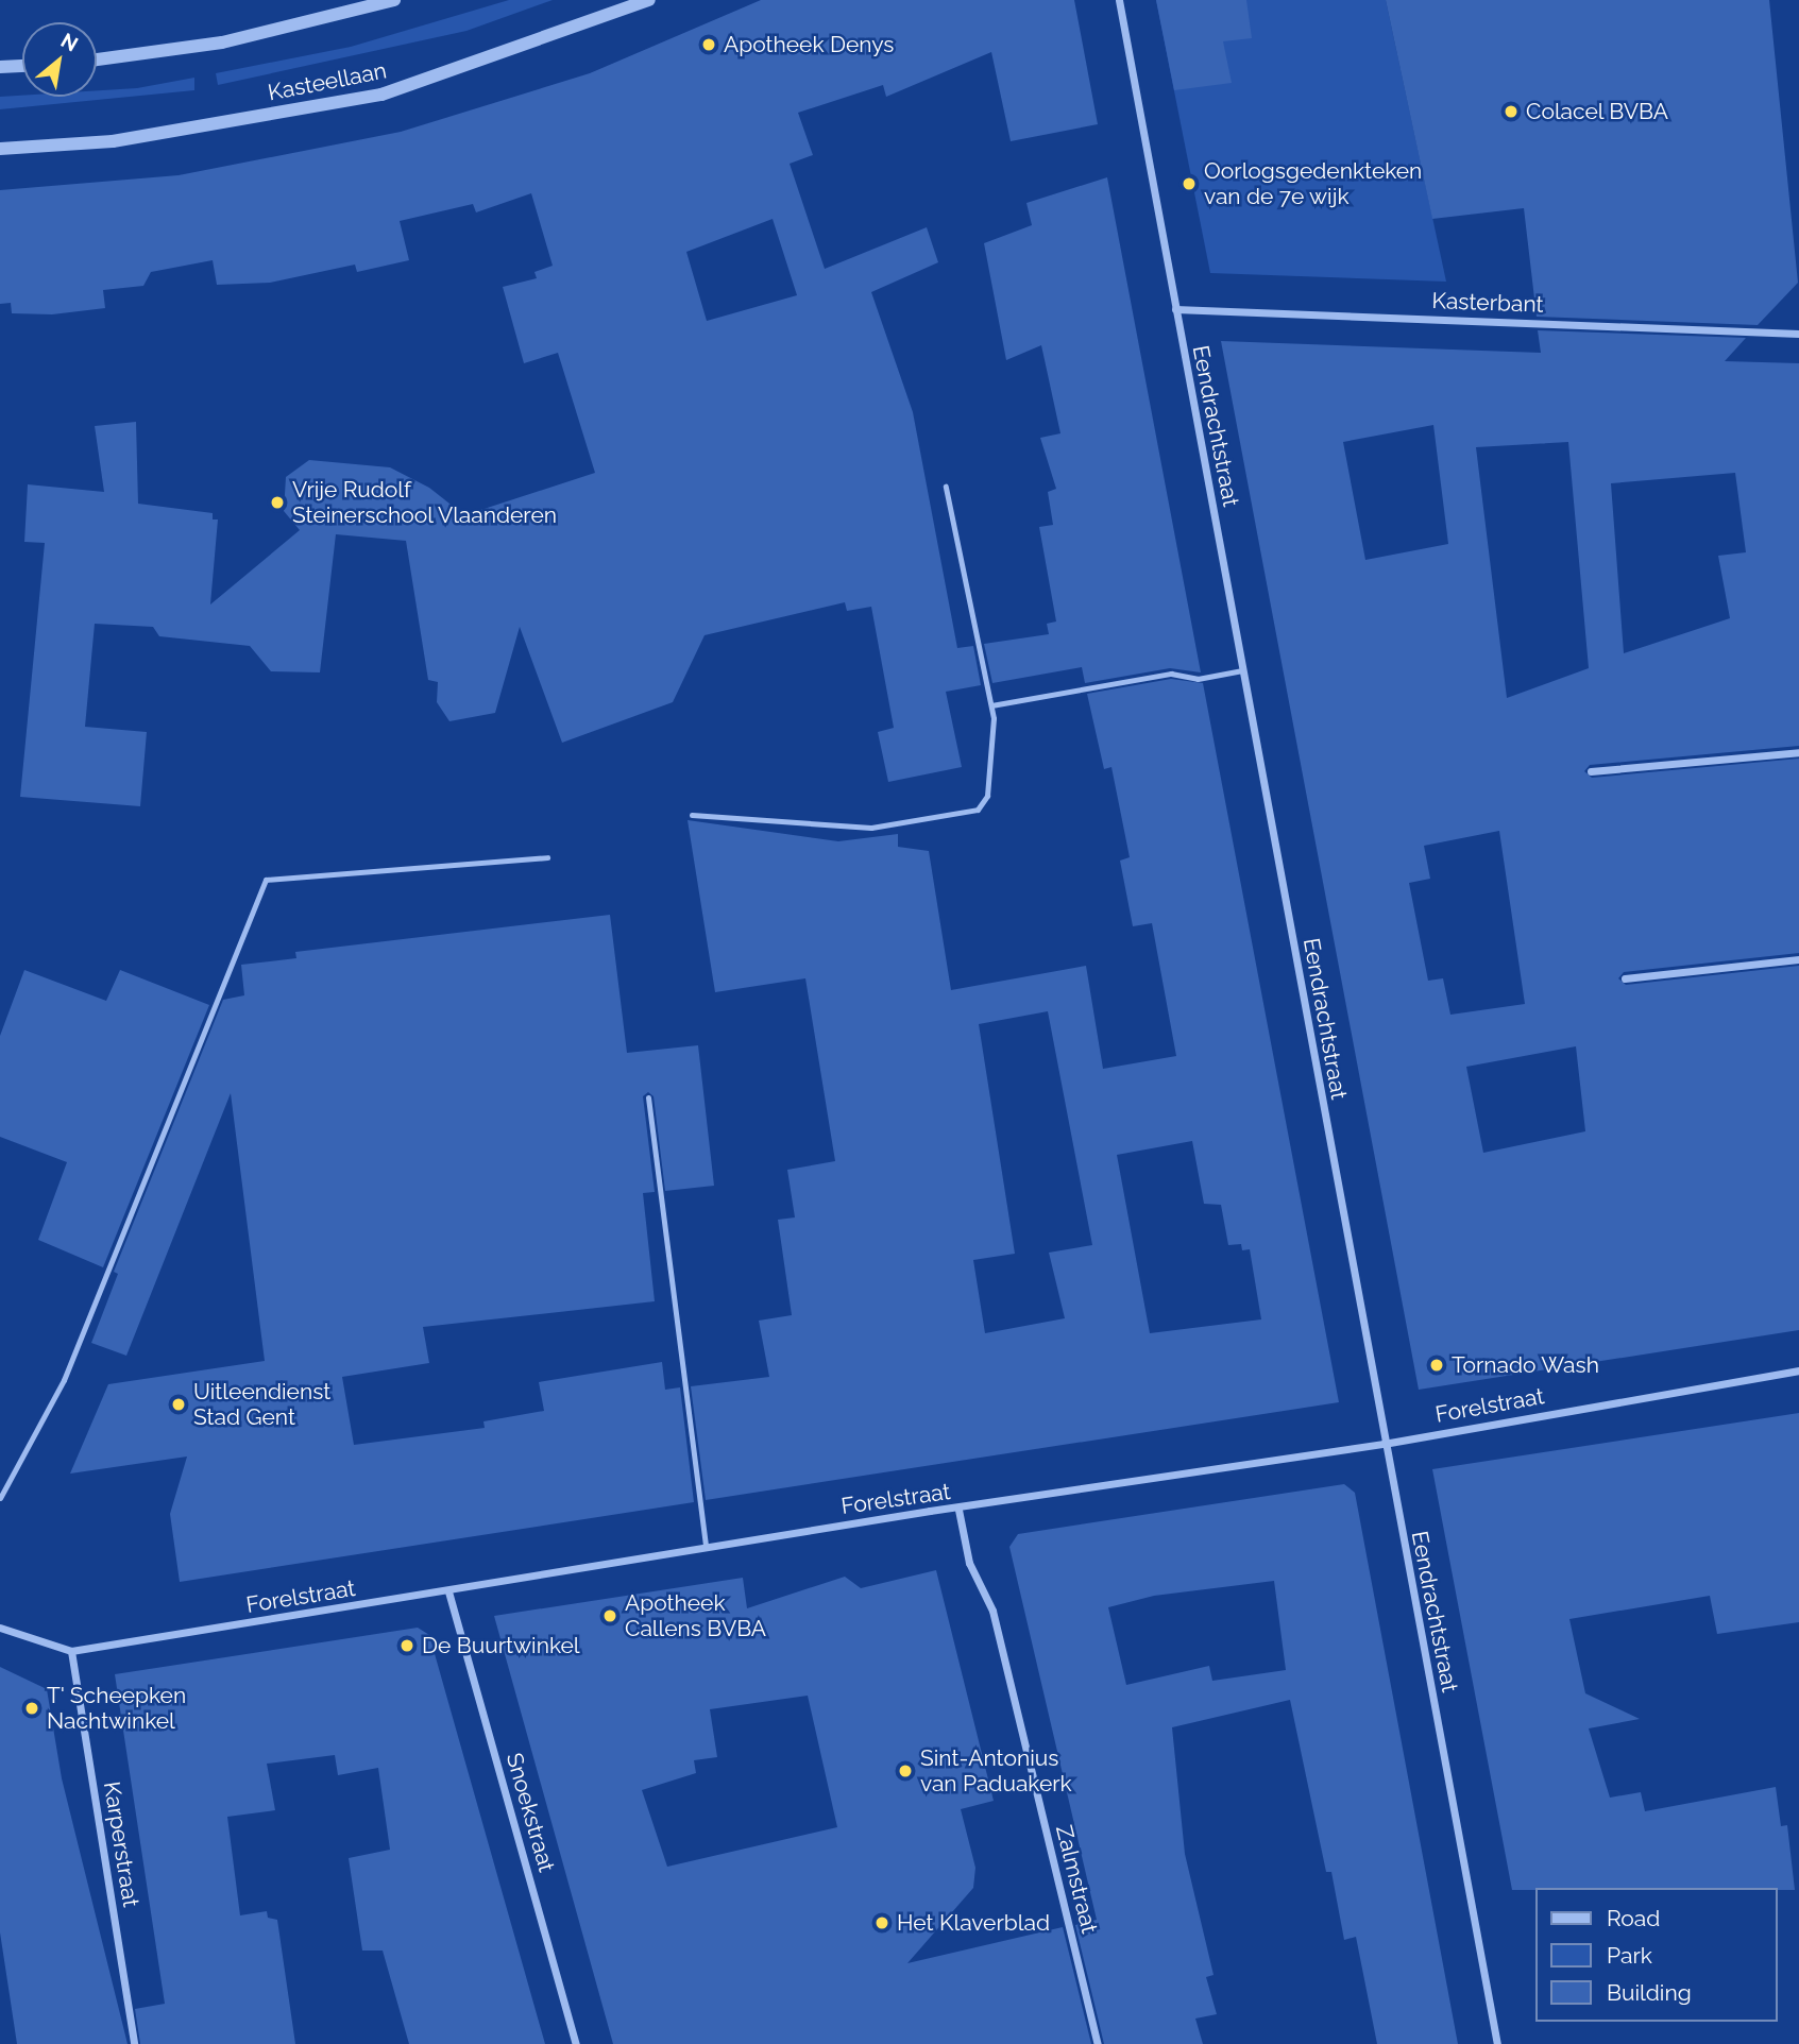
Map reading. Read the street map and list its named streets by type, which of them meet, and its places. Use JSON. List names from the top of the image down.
{
  "streets": {
    "street": [
      "Kasteellaan",
      "Kasterbant",
      "Eendrachtstraat",
      "Forelstraat",
      "Snoekstraat",
      "Karperstraat",
      "Zalmstraat"
    ]
  },
  "crossings": [
    ["Kasterbant", "Eendrachtstraat"],
    ["Eendrachtstraat", "Forelstraat"],
    ["Forelstraat", "Snoekstraat"],
    ["Forelstraat", "Karperstraat"],
    ["Forelstraat", "Zalmstraat"]
  ],
  "places": [
    "Apotheek Denys",
    "Colacel BVBA",
    "Oorlogsgedenkteken van de 7e wijk",
    "Vrije Rudolf Steinerschool Vlaanderen",
    "Tornado Wash",
    "Uitleendienst Stad Gent",
    "Apotheek Callens BVBA",
    "De Buurtwinkel",
    "T' Scheepken Nachtwinkel",
    "Sint-Antonius van Paduakerk",
    "Het Klaverblad"
  ],
  "legend": ["Road", "Park", "Building"],
  "north": "top right"
}
